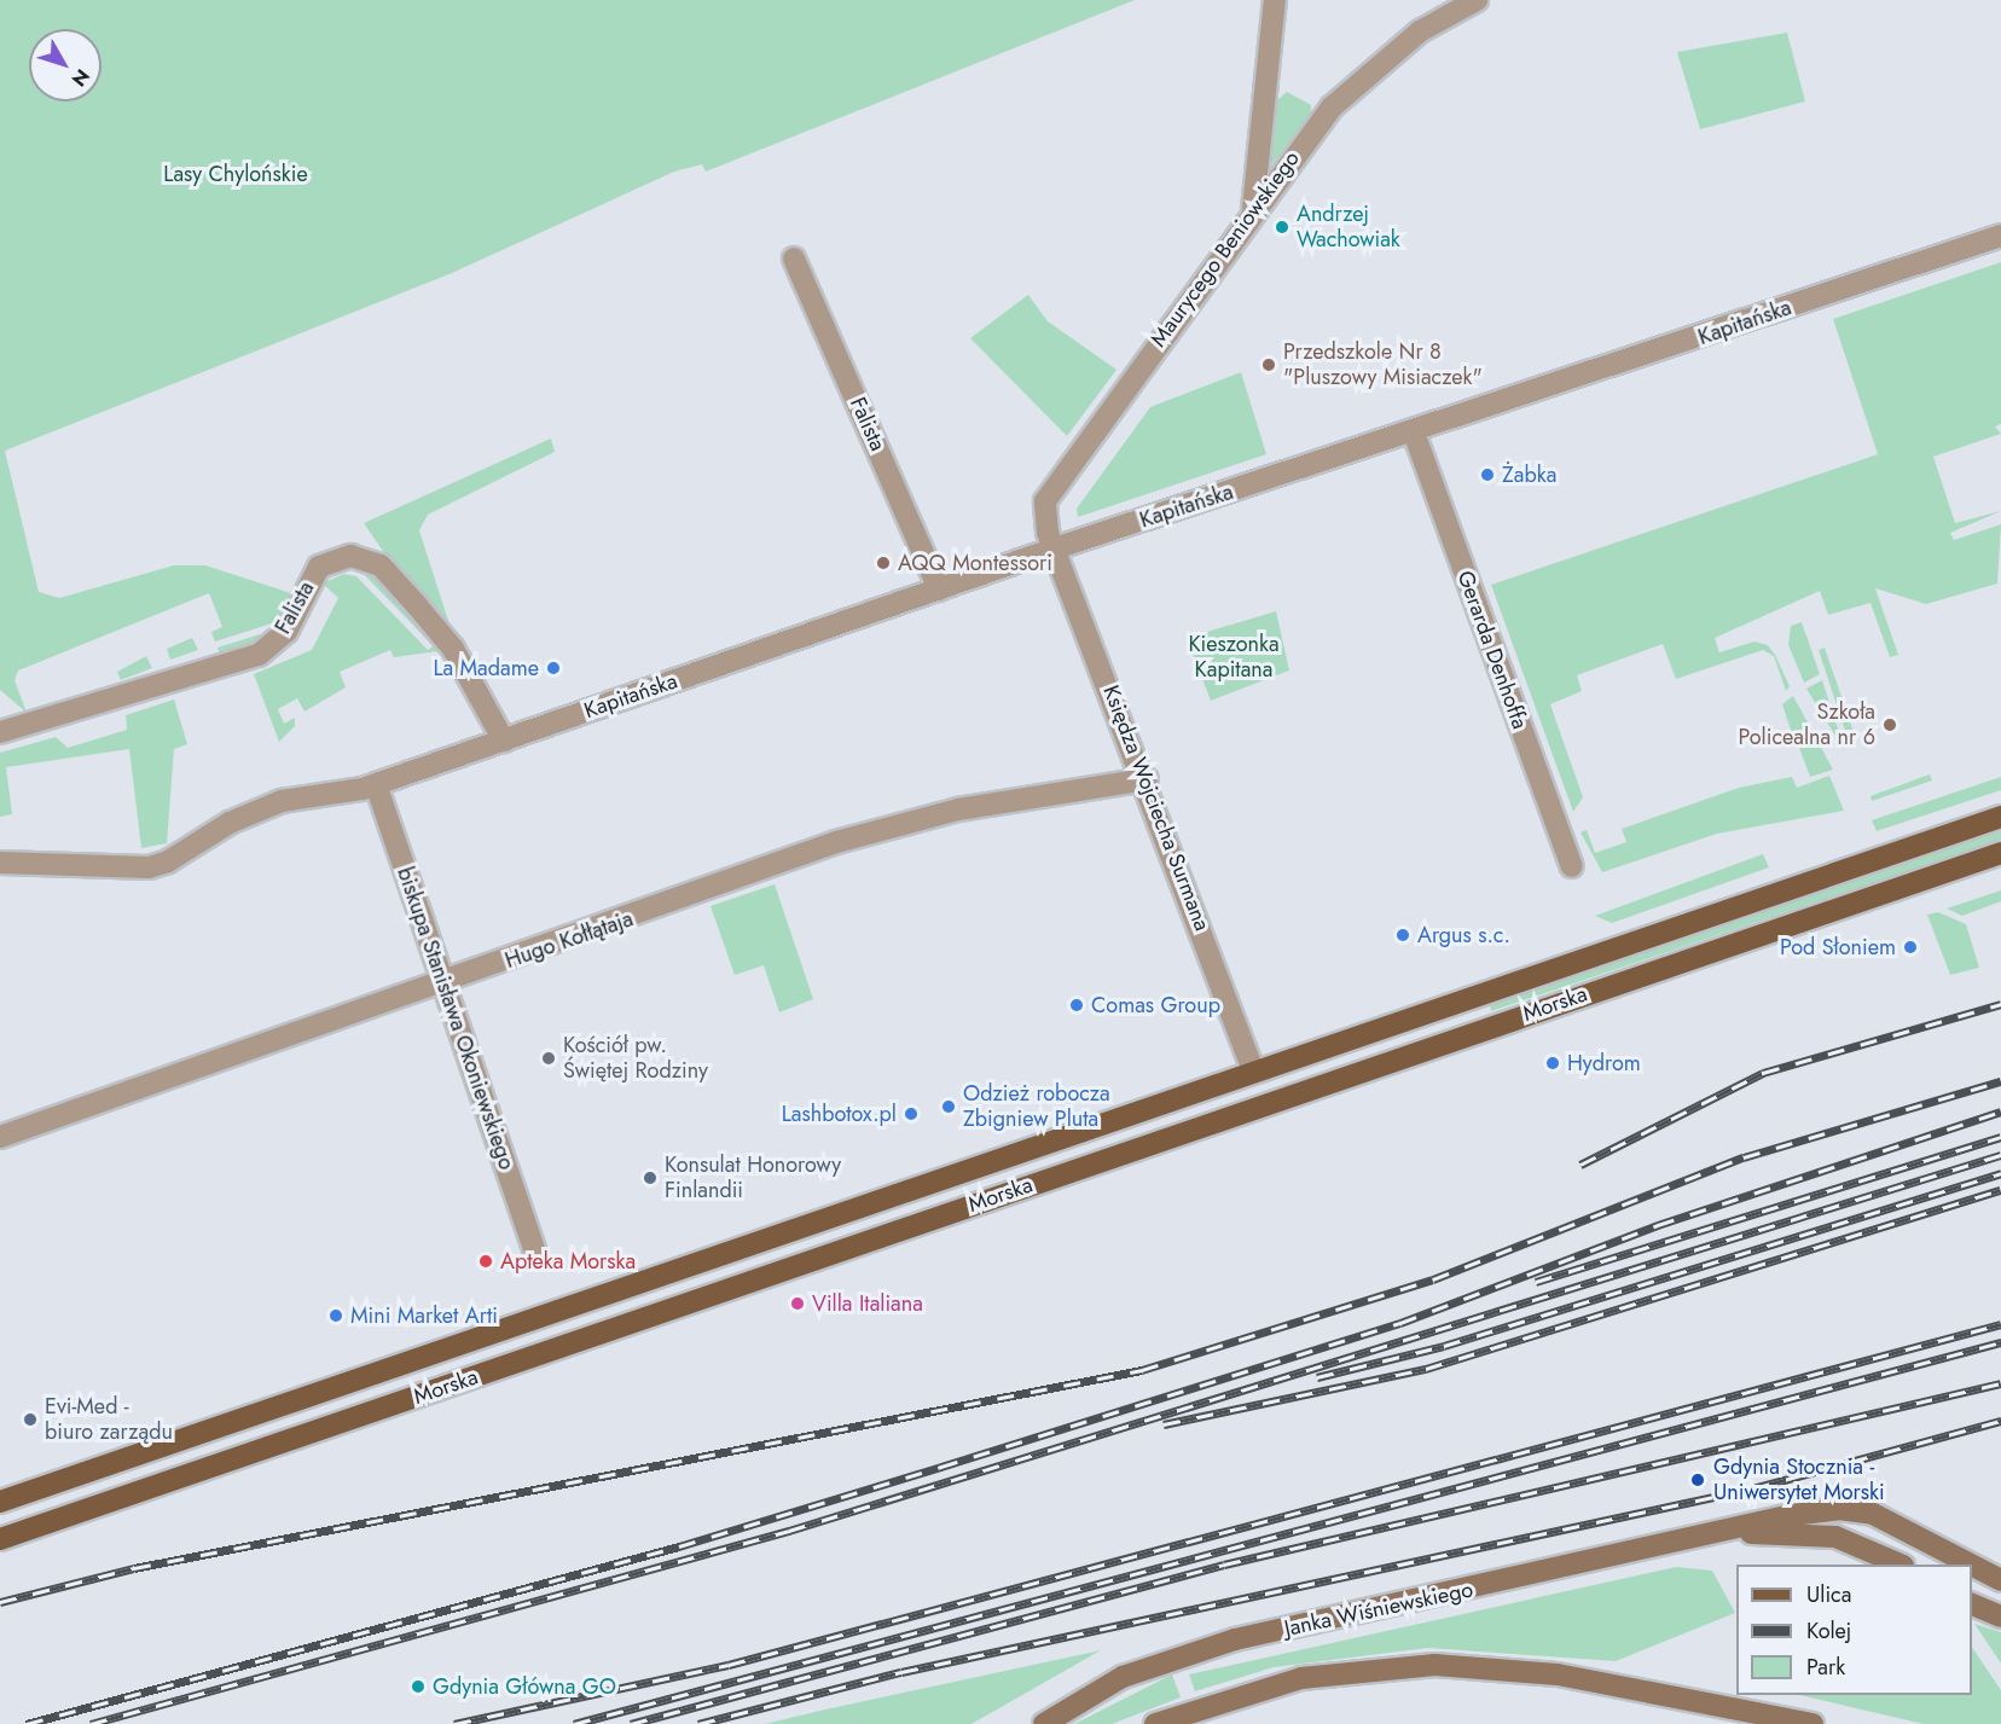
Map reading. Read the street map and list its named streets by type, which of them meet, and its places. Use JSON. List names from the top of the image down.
{
  "streets": {
    "main road": ["Morska", "Janka Wiśniewskiego"],
    "street": [
      "Maurycego Beniowskiego",
      "Kapitańska",
      "Falista",
      "Gerarda Denhoffa",
      "Księdza Wojciecha Surmana",
      "Hugo Kołłątaja",
      "biskupa Stanisława Okoniewskiego"
    ]
  },
  "crossings": [
    ["Maurycego Beniowskiego", "Kapitańska"],
    ["Maurycego Beniowskiego", "Księdza Wojciecha Surmana"],
    ["Kapitańska", "Falista"],
    ["Kapitańska", "Gerarda Denhoffa"],
    ["Kapitańska", "Księdza Wojciecha Surmana"],
    ["Kapitańska", "biskupa Stanisława Okoniewskiego"],
    ["Księdza Wojciecha Surmana", "Hugo Kołłątaja"],
    ["Księdza Wojciecha Surmana", "Morska"],
    ["Hugo Kołłątaja", "biskupa Stanisława Okoniewskiego"]
  ],
  "parks": ["Lasy Chylońskie", "Kieszonka Kapitana"],
  "places": [
    "Andrzej Wachowiak",
    "Przedszkole Nr 8 \"Pluszowy Misiaczek\"",
    "Żabka",
    "AQQ Montessori",
    "La Madame",
    "Szkoła Policealna nr 6",
    "Argus s.c.",
    "Pod Słoniem",
    "Comas Group",
    "Kościół pw. Świętej Rodziny",
    "Hydrom",
    "Odzież robocza Zbigniew Pluta",
    "Lashbotox.pl",
    "Konsulat Honorowy Finlandii",
    "Apteka Morska",
    "Villa Italiana",
    "Mini Market Arti",
    "Evi-Med - biuro zarządu",
    "Gdynia Stocznia - Uniwersytet Morski",
    "Gdynia Główna GO"
  ],
  "legend": ["Ulica", "Kolej", "Park"],
  "north": "bottom right"
}
